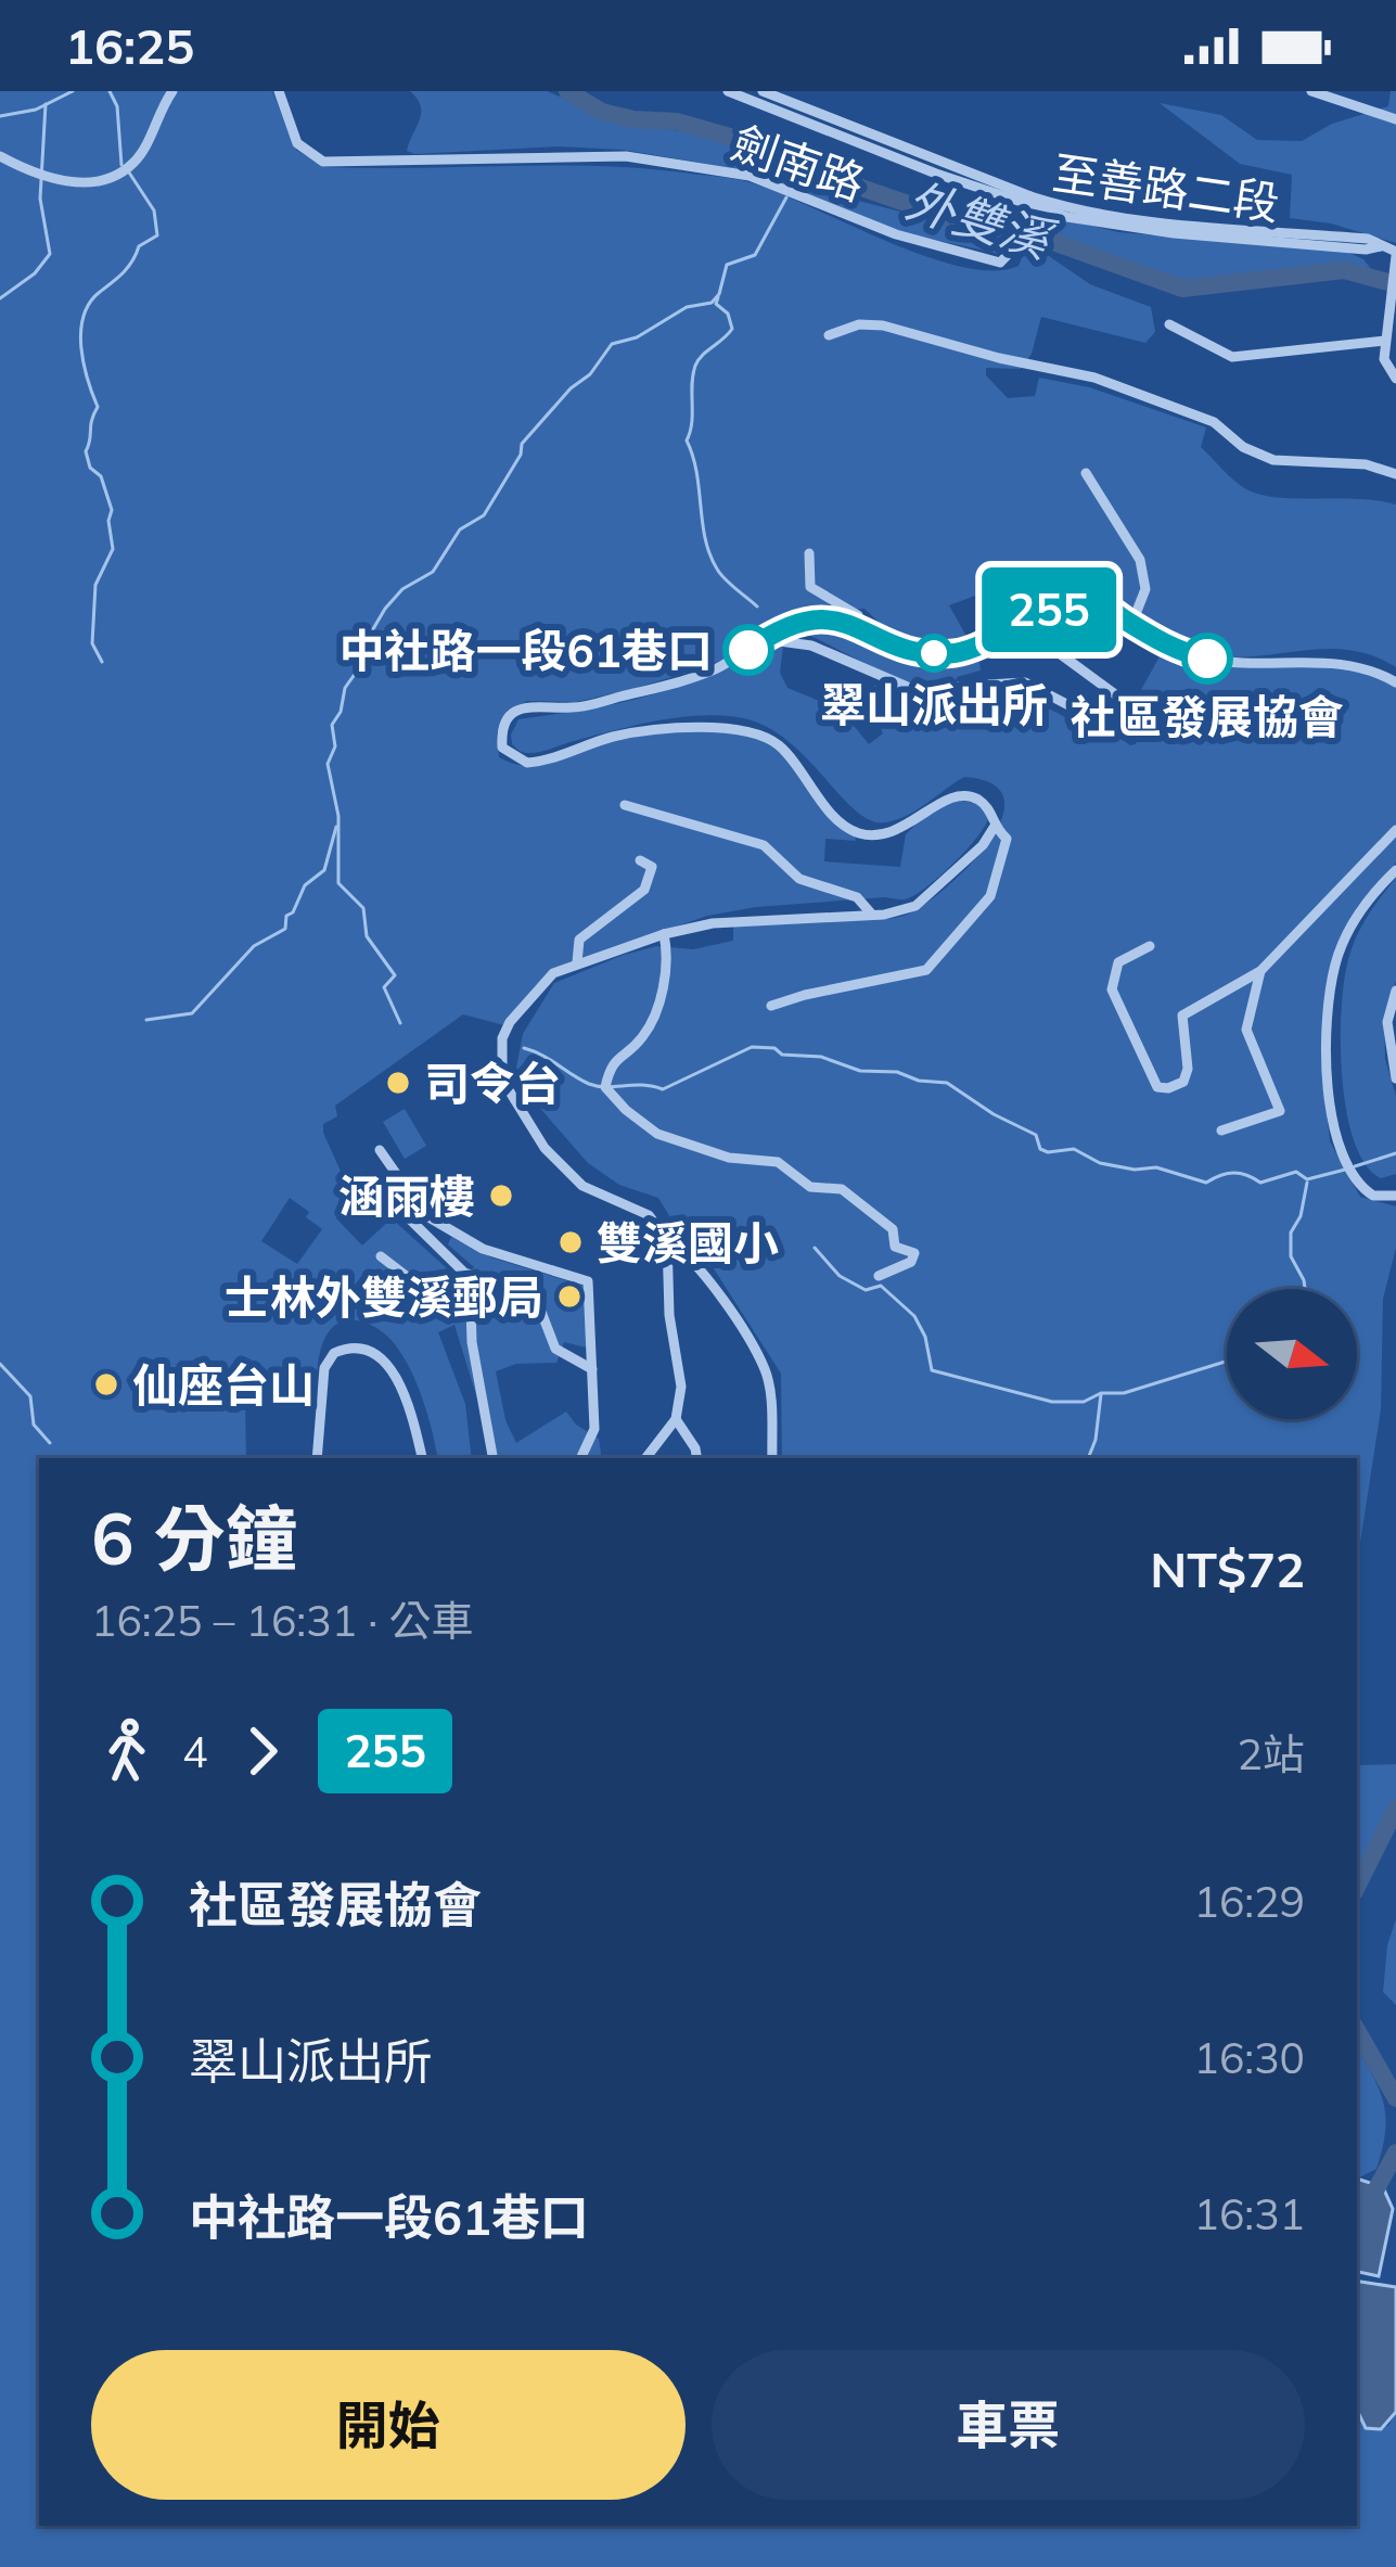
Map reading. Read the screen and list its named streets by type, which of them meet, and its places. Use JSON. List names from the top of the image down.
{
  "streets": {
    "street": ["劍南路", "至善路二段"]
  },
  "crossings": [
    ["劍南路", "至善路二段"]
  ],
  "water": ["外雙溪"],
  "places": [
    "中社路一段61巷口",
    "翠山派出所",
    "社區發展協會",
    "司令台",
    "涵雨樓",
    "雙溪國小",
    "士林外雙溪郵局",
    "仙座台山"
  ],
  "lines": ["bus line 255"],
  "north": "right",
  "page": {
    "status": "16:25",
    "on_map": "255",
    "heading": ["6 分鐘", "16:25 – 16:31 · 公車", "NT$72"],
    "legs": ["4", "255", "2站"],
    "list": [
      {
        "name": "社區發展協會",
        "value": "16:29"
      },
      {
        "name": "翠山派出所",
        "value": "16:30"
      },
      {
        "name": "中社路一段61巷口",
        "value": "16:31"
      }
    ],
    "buttons": ["開始", "車票"]
  }
}
